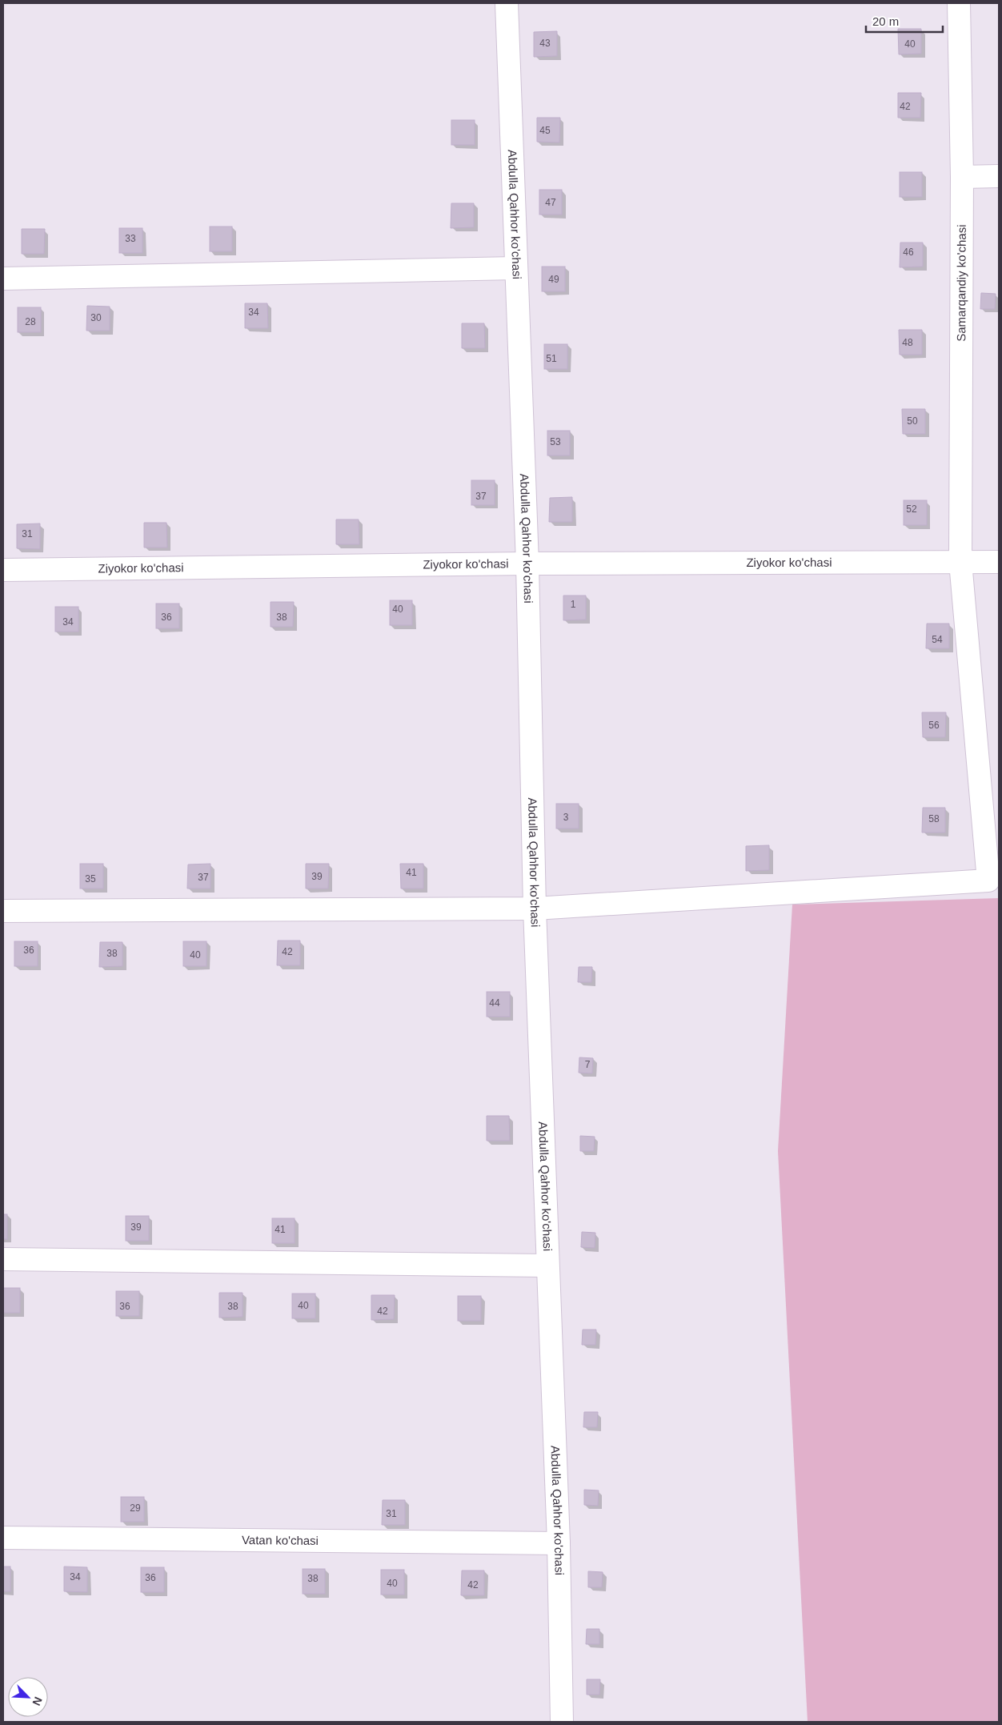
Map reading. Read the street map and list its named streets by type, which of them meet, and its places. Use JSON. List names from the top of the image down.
{
  "streets": {
    "street": [
      "Abdulla Qahhor ko'chasi",
      "Samarqandiy ko'chasi",
      "Ziyokor ko'chasi",
      "Vatan ko'chasi"
    ]
  },
  "crossings": [
    ["Abdulla Qahhor ko'chasi", "Samarqandiy ko'chasi"],
    ["Abdulla Qahhor ko'chasi", "Ziyokor ko'chasi"],
    ["Abdulla Qahhor ko'chasi", "Vatan ko'chasi"],
    ["Samarqandiy ko'chasi", "Ziyokor ko'chasi"]
  ],
  "house_numbers": [
    "43",
    "40",
    "42",
    "45",
    "47",
    "33",
    "46",
    "49",
    "34",
    "30",
    "28",
    "48",
    "51",
    "50",
    "53",
    "37",
    "52",
    "31",
    "1",
    "40",
    "36",
    "38",
    "34",
    "54",
    "56",
    "3",
    "58",
    "41",
    "39",
    "37",
    "35",
    "36",
    "42",
    "38",
    "40",
    "44",
    "7",
    "39",
    "41",
    "40",
    "36",
    "38",
    "42",
    "29",
    "31",
    "34",
    "36",
    "38",
    "40",
    "42"
  ],
  "scale_bar": "20 m",
  "north": "bottom right"
}
